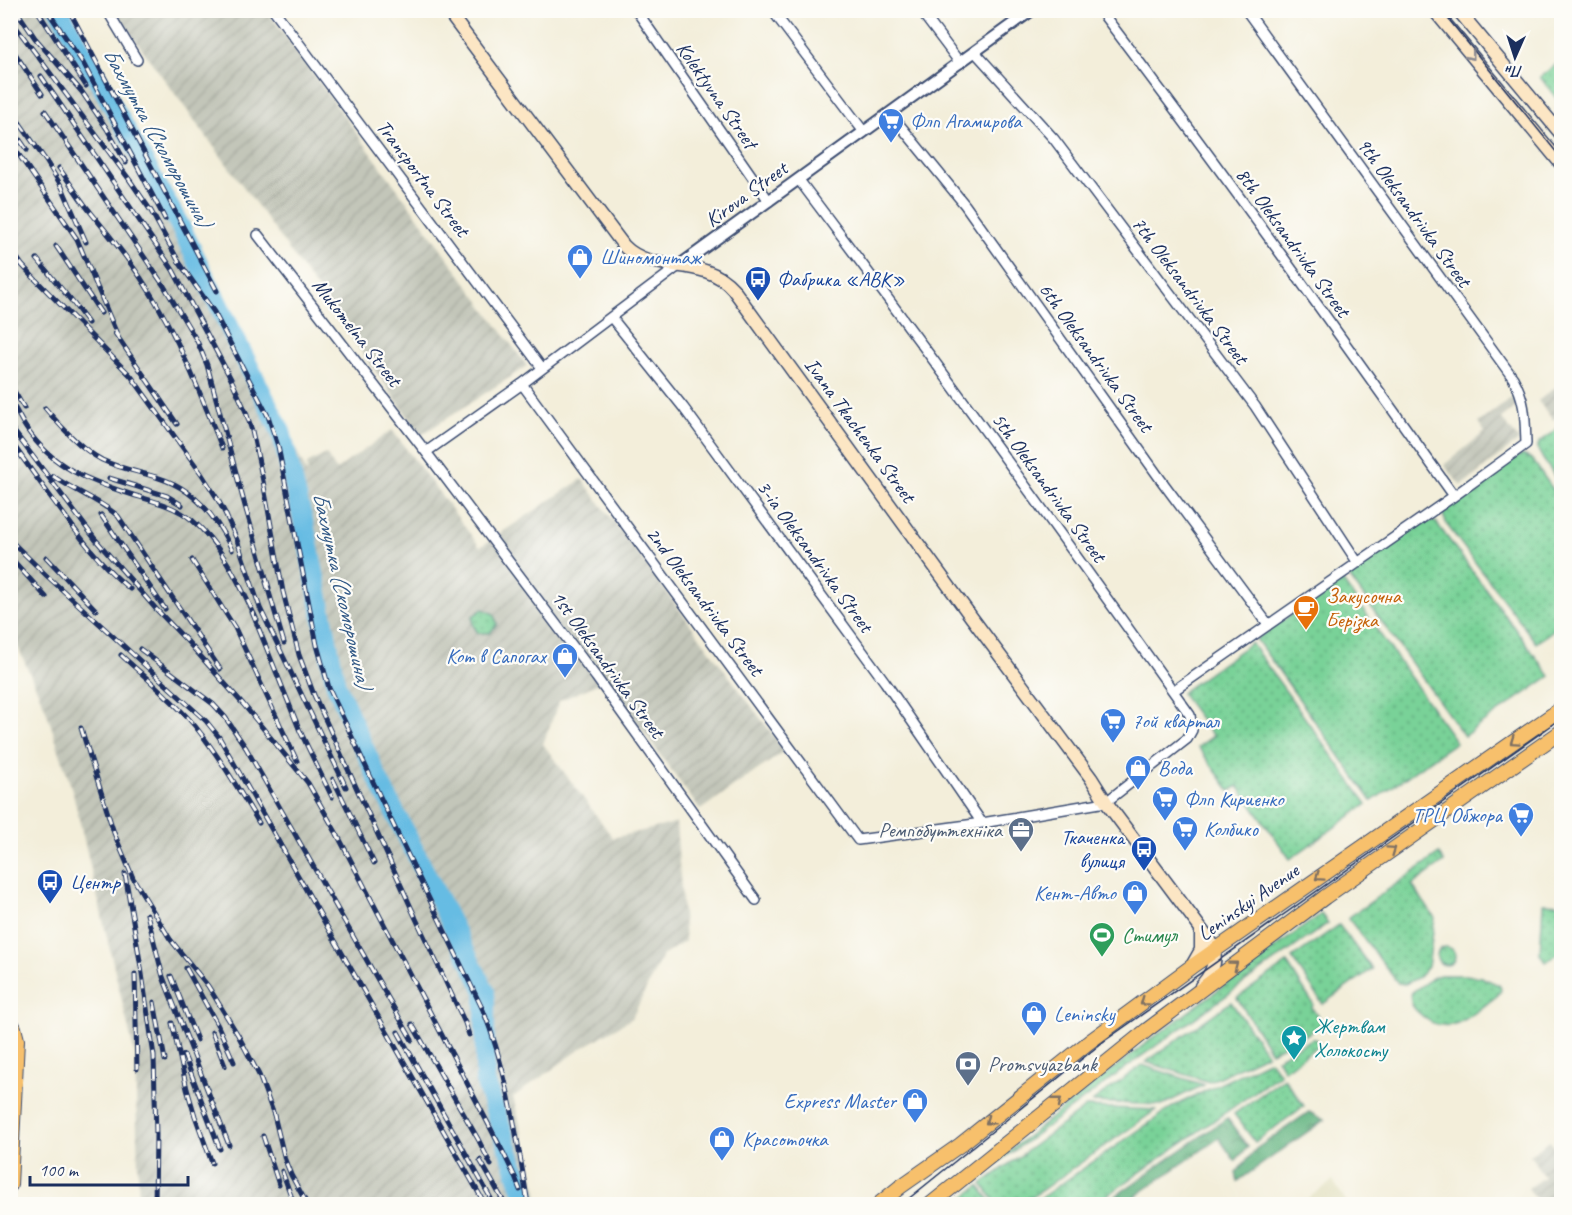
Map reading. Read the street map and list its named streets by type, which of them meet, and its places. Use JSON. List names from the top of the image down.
{
  "streets": {
    "main road": ["Ivana Tkachenka Street", "Leninskyi Avenue"],
    "street": [
      "Kolektyvna Street",
      "Transportna Street",
      "Kirova Street",
      "9th Oleksandrivka Street",
      "8th Oleksandrivka Street",
      "7th Oleksandrivka Street",
      "Mukomelna Street",
      "6th Oleksandrivka Street",
      "5th Oleksandrivka Street",
      "3-ia Oleksandrivka Street",
      "2nd Oleksandrivka Street",
      "1st Oleksandrivka Street"
    ]
  },
  "crossings": [
    ["Kolektyvna Street", "Kirova Street"],
    ["Transportna Street", "Kirova Street"],
    ["Kirova Street", "7th Oleksandrivka Street"],
    ["Kirova Street", "Mukomelna Street"],
    ["Kirova Street", "6th Oleksandrivka Street"],
    ["Kirova Street", "Ivana Tkachenka Street"],
    ["Kirova Street", "5th Oleksandrivka Street"],
    ["Kirova Street", "3-ia Oleksandrivka Street"],
    ["Kirova Street", "2nd Oleksandrivka Street"],
    ["Kirova Street", "1st Oleksandrivka Street"],
    ["9th Oleksandrivka Street", "8th Oleksandrivka Street"],
    ["Mukomelna Street", "1st Oleksandrivka Street"],
    ["Ivana Tkachenka Street", "5th Oleksandrivka Street"],
    ["Ivana Tkachenka Street", "Leninskyi Avenue"],
    ["3-ia Oleksandrivka Street", "2nd Oleksandrivka Street"]
  ],
  "water": ["Бахмутка (Скоморошина)"],
  "places": {
    "supermarket": [
      "Флп Агамирова",
      "7ой квартал",
      "Флп Кириенко",
      "ТРЦ Обжора",
      "Колбико"
    ],
    "shop": [
      "Шиномонтаж",
      "Кот в Сапогах",
      "Вода",
      "Кент-Авто",
      "Leninsky",
      "Express Master",
      "Красоточка"
    ],
    "bus stop": ["Фабрика «АВК»", "Ткаченка вулиця", "Центр"],
    "cafe": ["Закусочна Берізка"],
    "office": ["Ремпобуттехніка"],
    "sports": ["Стимул"],
    "place": ["Жертвам Холокосту"],
    "bank": ["Promsvyazbank"]
  },
  "scale_bar": "100 m",
  "north": "bottom"
}
